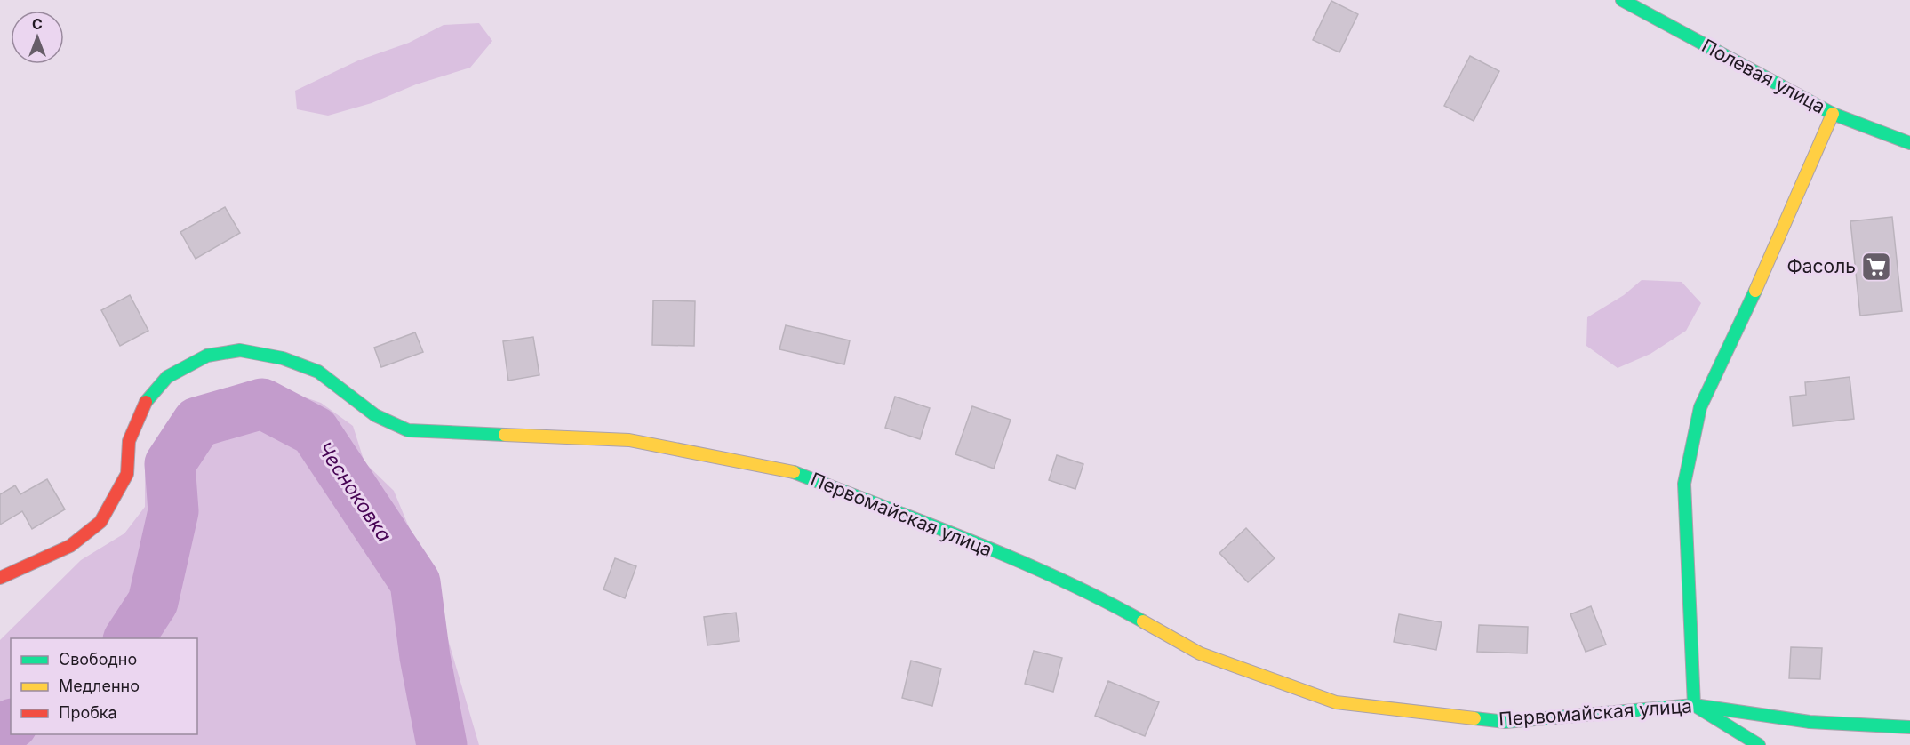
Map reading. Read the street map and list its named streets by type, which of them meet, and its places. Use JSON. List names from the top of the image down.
{
  "streets": {
    "street": ["Полевая улица", "Первомайская улица"]
  },
  "water": ["Чесноковка"],
  "places": {
    "supermarket": ["Фасоль"]
  },
  "legend": ["Свободно", "Медленно", "Пробка"],
  "north": "top"
}
